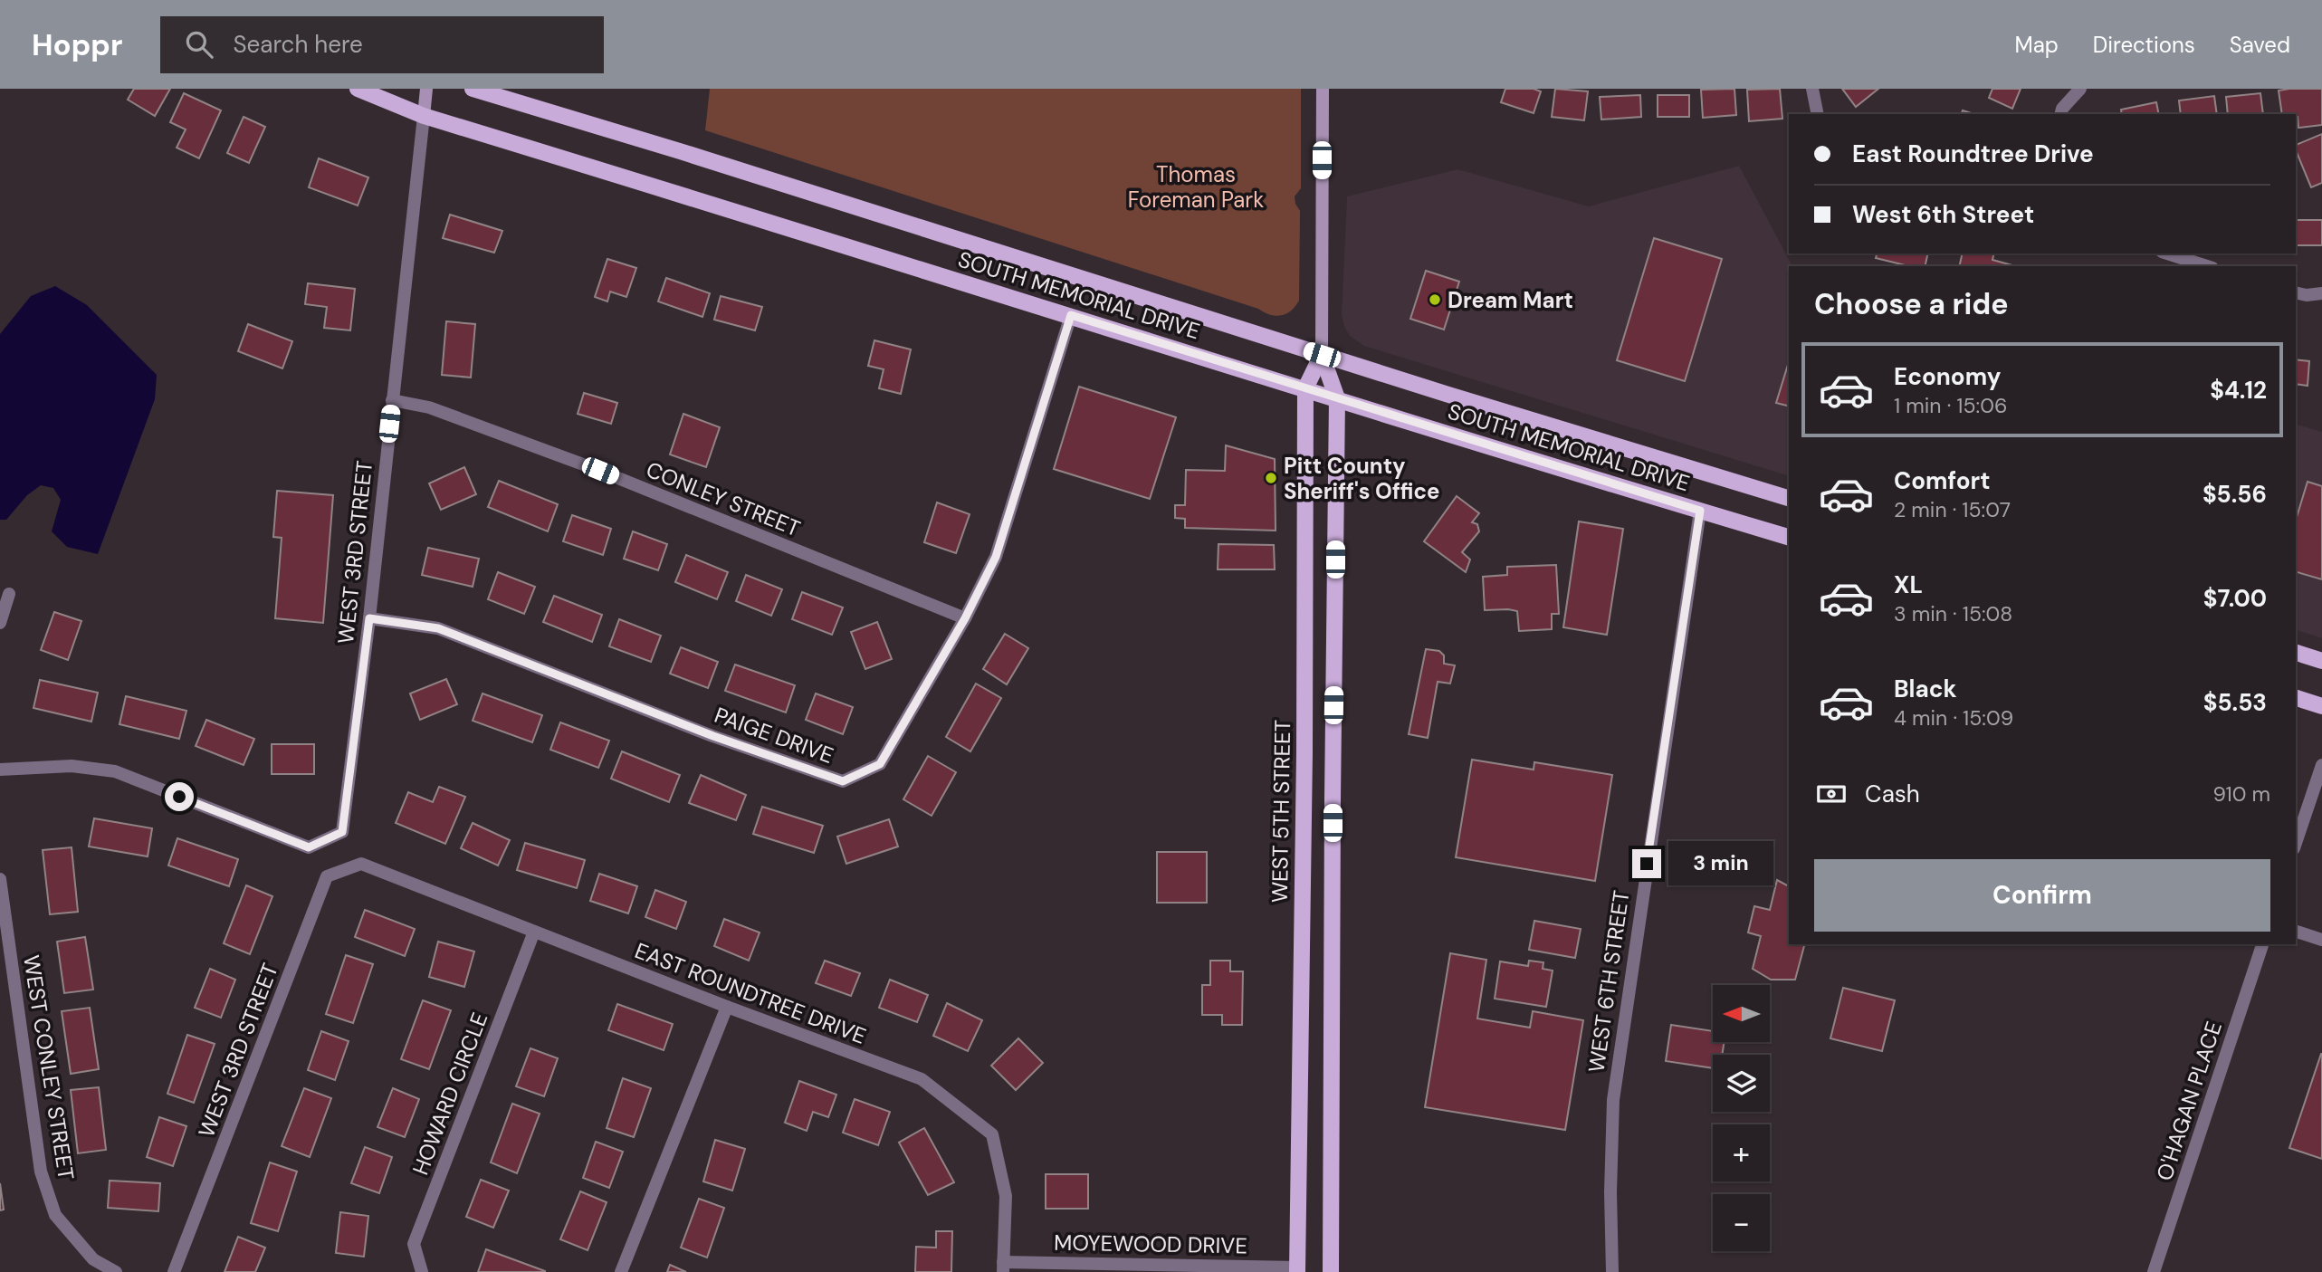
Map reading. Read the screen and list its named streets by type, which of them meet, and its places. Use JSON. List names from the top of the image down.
{
  "streets": {
    "main road": ["SOUTH MEMORIAL DRIVE", "WEST 3RD STREET", "WEST 5TH STREET"],
    "street": [
      "CONLEY STREET",
      "PAIGE DRIVE",
      "WEST 6TH STREET",
      "EAST ROUNDTREE DRIVE",
      "WEST CONLEY STREET",
      "HOWARD CIRCLE",
      "O'HAGAN PLACE",
      "MOYEWOOD DRIVE"
    ]
  },
  "crossings": [
    ["SOUTH MEMORIAL DRIVE", "WEST 3RD STREET"],
    ["SOUTH MEMORIAL DRIVE", "PAIGE DRIVE"],
    ["SOUTH MEMORIAL DRIVE", "WEST 5TH STREET"],
    ["SOUTH MEMORIAL DRIVE", "WEST 6TH STREET"],
    ["CONLEY STREET", "WEST 3RD STREET"],
    ["CONLEY STREET", "PAIGE DRIVE"],
    ["WEST 3RD STREET", "PAIGE DRIVE"],
    ["WEST 3RD STREET", "EAST ROUNDTREE DRIVE"],
    ["WEST 5TH STREET", "MOYEWOOD DRIVE"],
    ["EAST ROUNDTREE DRIVE", "HOWARD CIRCLE"],
    ["EAST ROUNDTREE DRIVE", "MOYEWOOD DRIVE"]
  ],
  "parks": ["Thomas Foreman Park"],
  "places": ["Dream Mart", "Pitt County Sheriff's Office"],
  "north": "left",
  "page": {
    "header": "Hoppr",
    "search": "Search here",
    "nav": ["Map", "Directions", "Saved"],
    "banner": ["East Roundtree Drive", "West 6th Street"],
    "heading": "Choose a ride",
    "list": [
      {
        "name": "Economy",
        "note": "1 min · 15:06",
        "value": "$4.12"
      },
      {
        "name": "Comfort",
        "note": "2 min · 15:07",
        "value": "$5.56"
      },
      {
        "name": "XL",
        "note": "3 min · 15:08",
        "value": "$7.00"
      },
      {
        "name": "Black",
        "note": "4 min · 15:09",
        "value": "$5.53"
      }
    ],
    "pay": ["Cash", "910 m"],
    "bubble": "3 min",
    "buttons": "Confirm",
    "map_buttons": ["+", "−"]
  }
}
